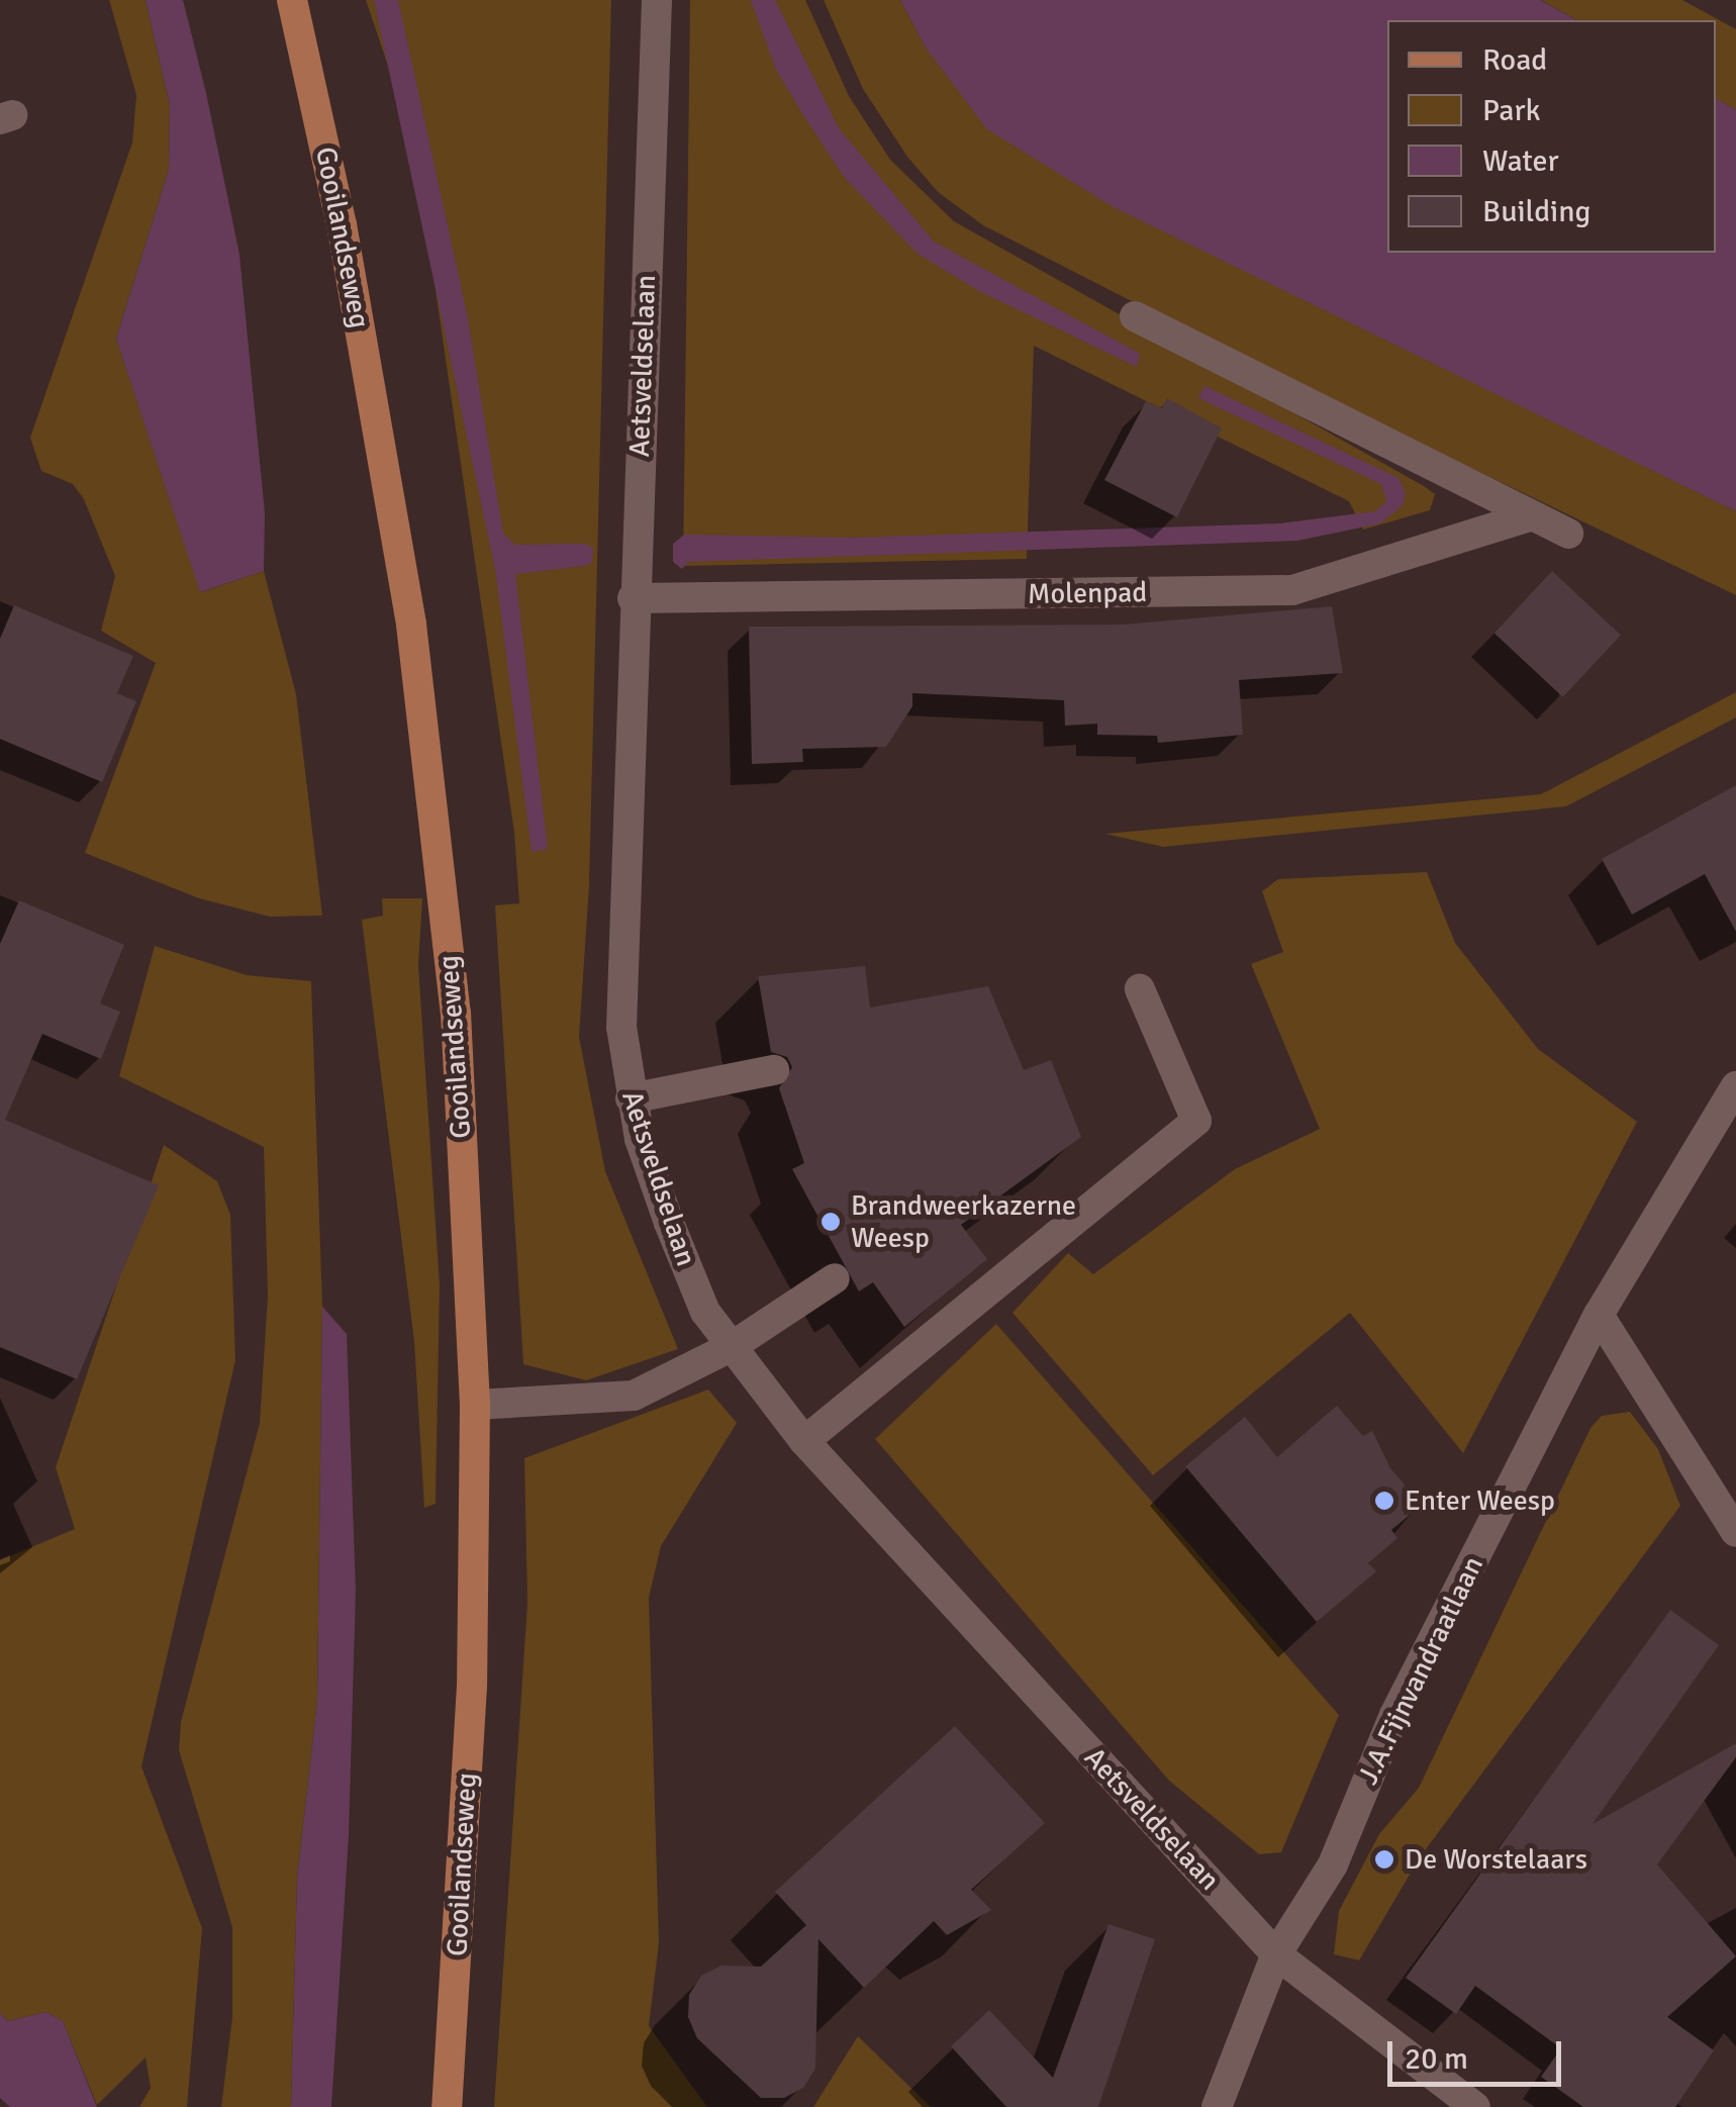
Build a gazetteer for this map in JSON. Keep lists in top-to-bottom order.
{
  "streets": {
    "main road": ["Gooilandseweg"],
    "street": ["Aetsveldselaan", "Molenpad", "J.A.Fijnvandraatlaan"]
  },
  "crossings": [
    ["Aetsveldselaan", "Molenpad"],
    ["Aetsveldselaan", "J.A.Fijnvandraatlaan"]
  ],
  "places": ["Brandweerkazerne Weesp", "Enter Weesp", "De Worstelaars"],
  "legend": [
    "Road",
    "Park",
    "Water",
    "Building"
  ],
  "scale_bar": "20 m"
}
